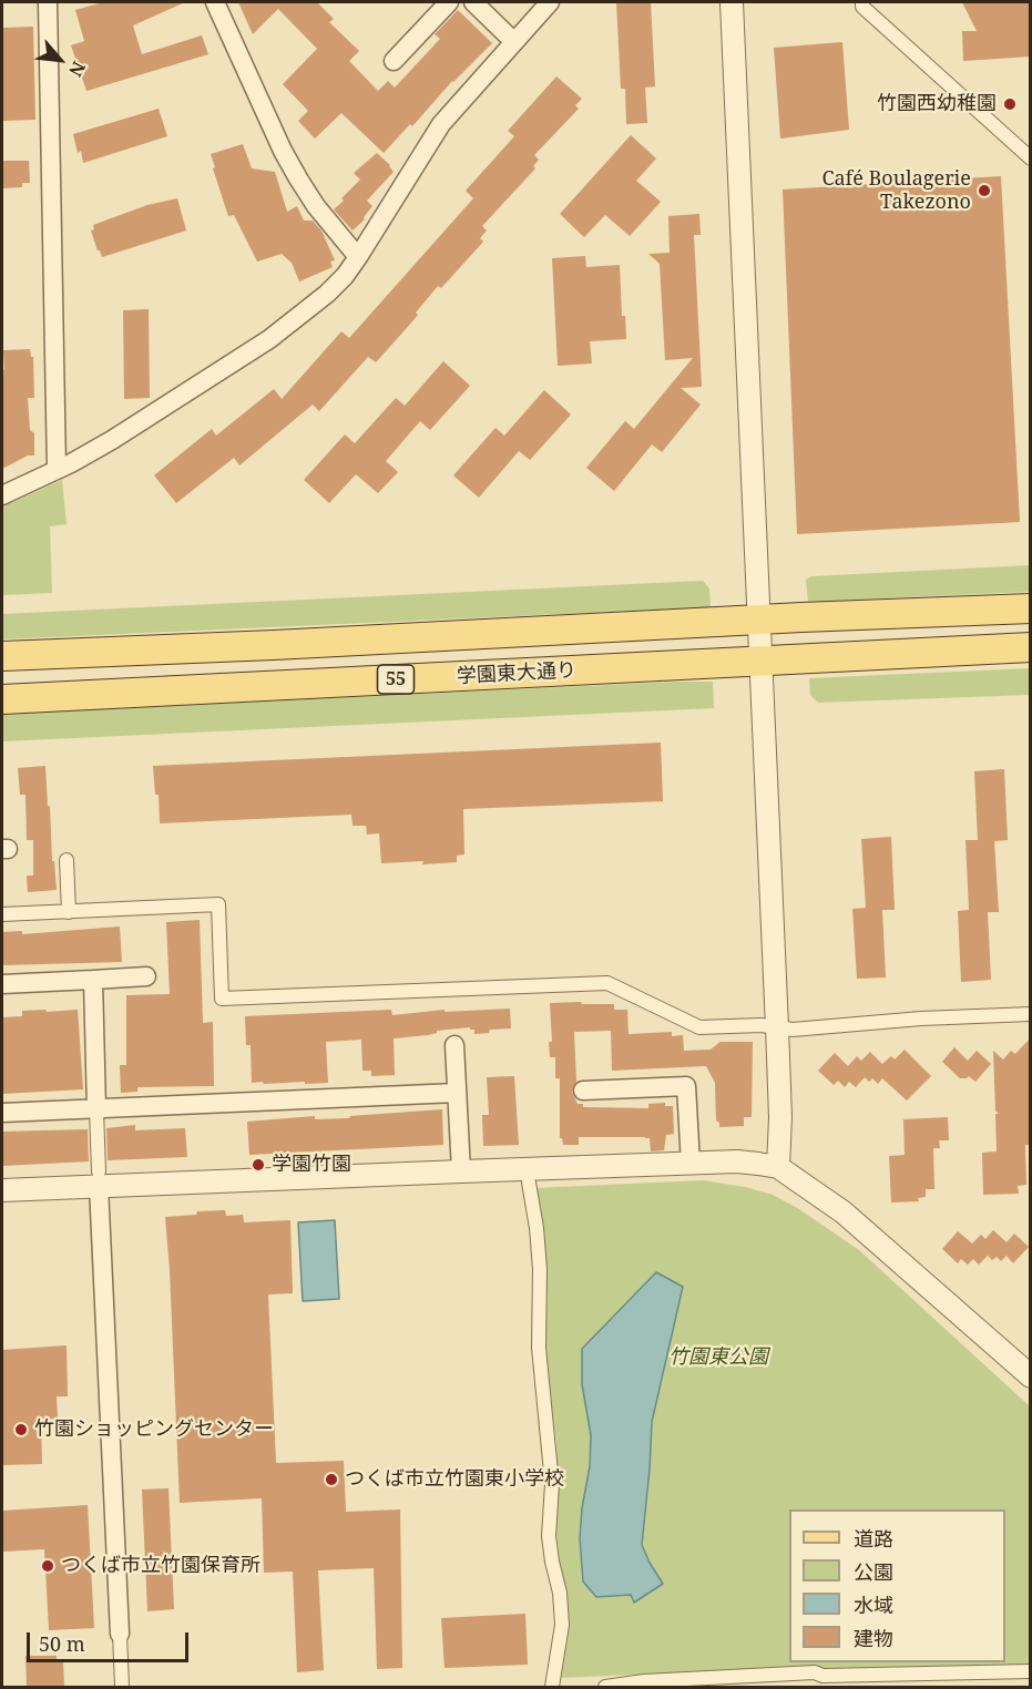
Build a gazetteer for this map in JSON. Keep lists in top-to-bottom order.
{
  "streets": {
    "main road": ["学園東大通り", "55"]
  },
  "parks": ["竹園東公園"],
  "places": [
    "竹園西幼稚園",
    "Café Boulagerie Takezono",
    "学園竹園",
    "竹園ショッピングセンター",
    "つくば市立竹園東小学校",
    "つくば市立竹園保育所"
  ],
  "legend": [
    "道路",
    "公園",
    "水域",
    "建物"
  ],
  "scale_bar": "50 m",
  "north": "bottom right"
}
